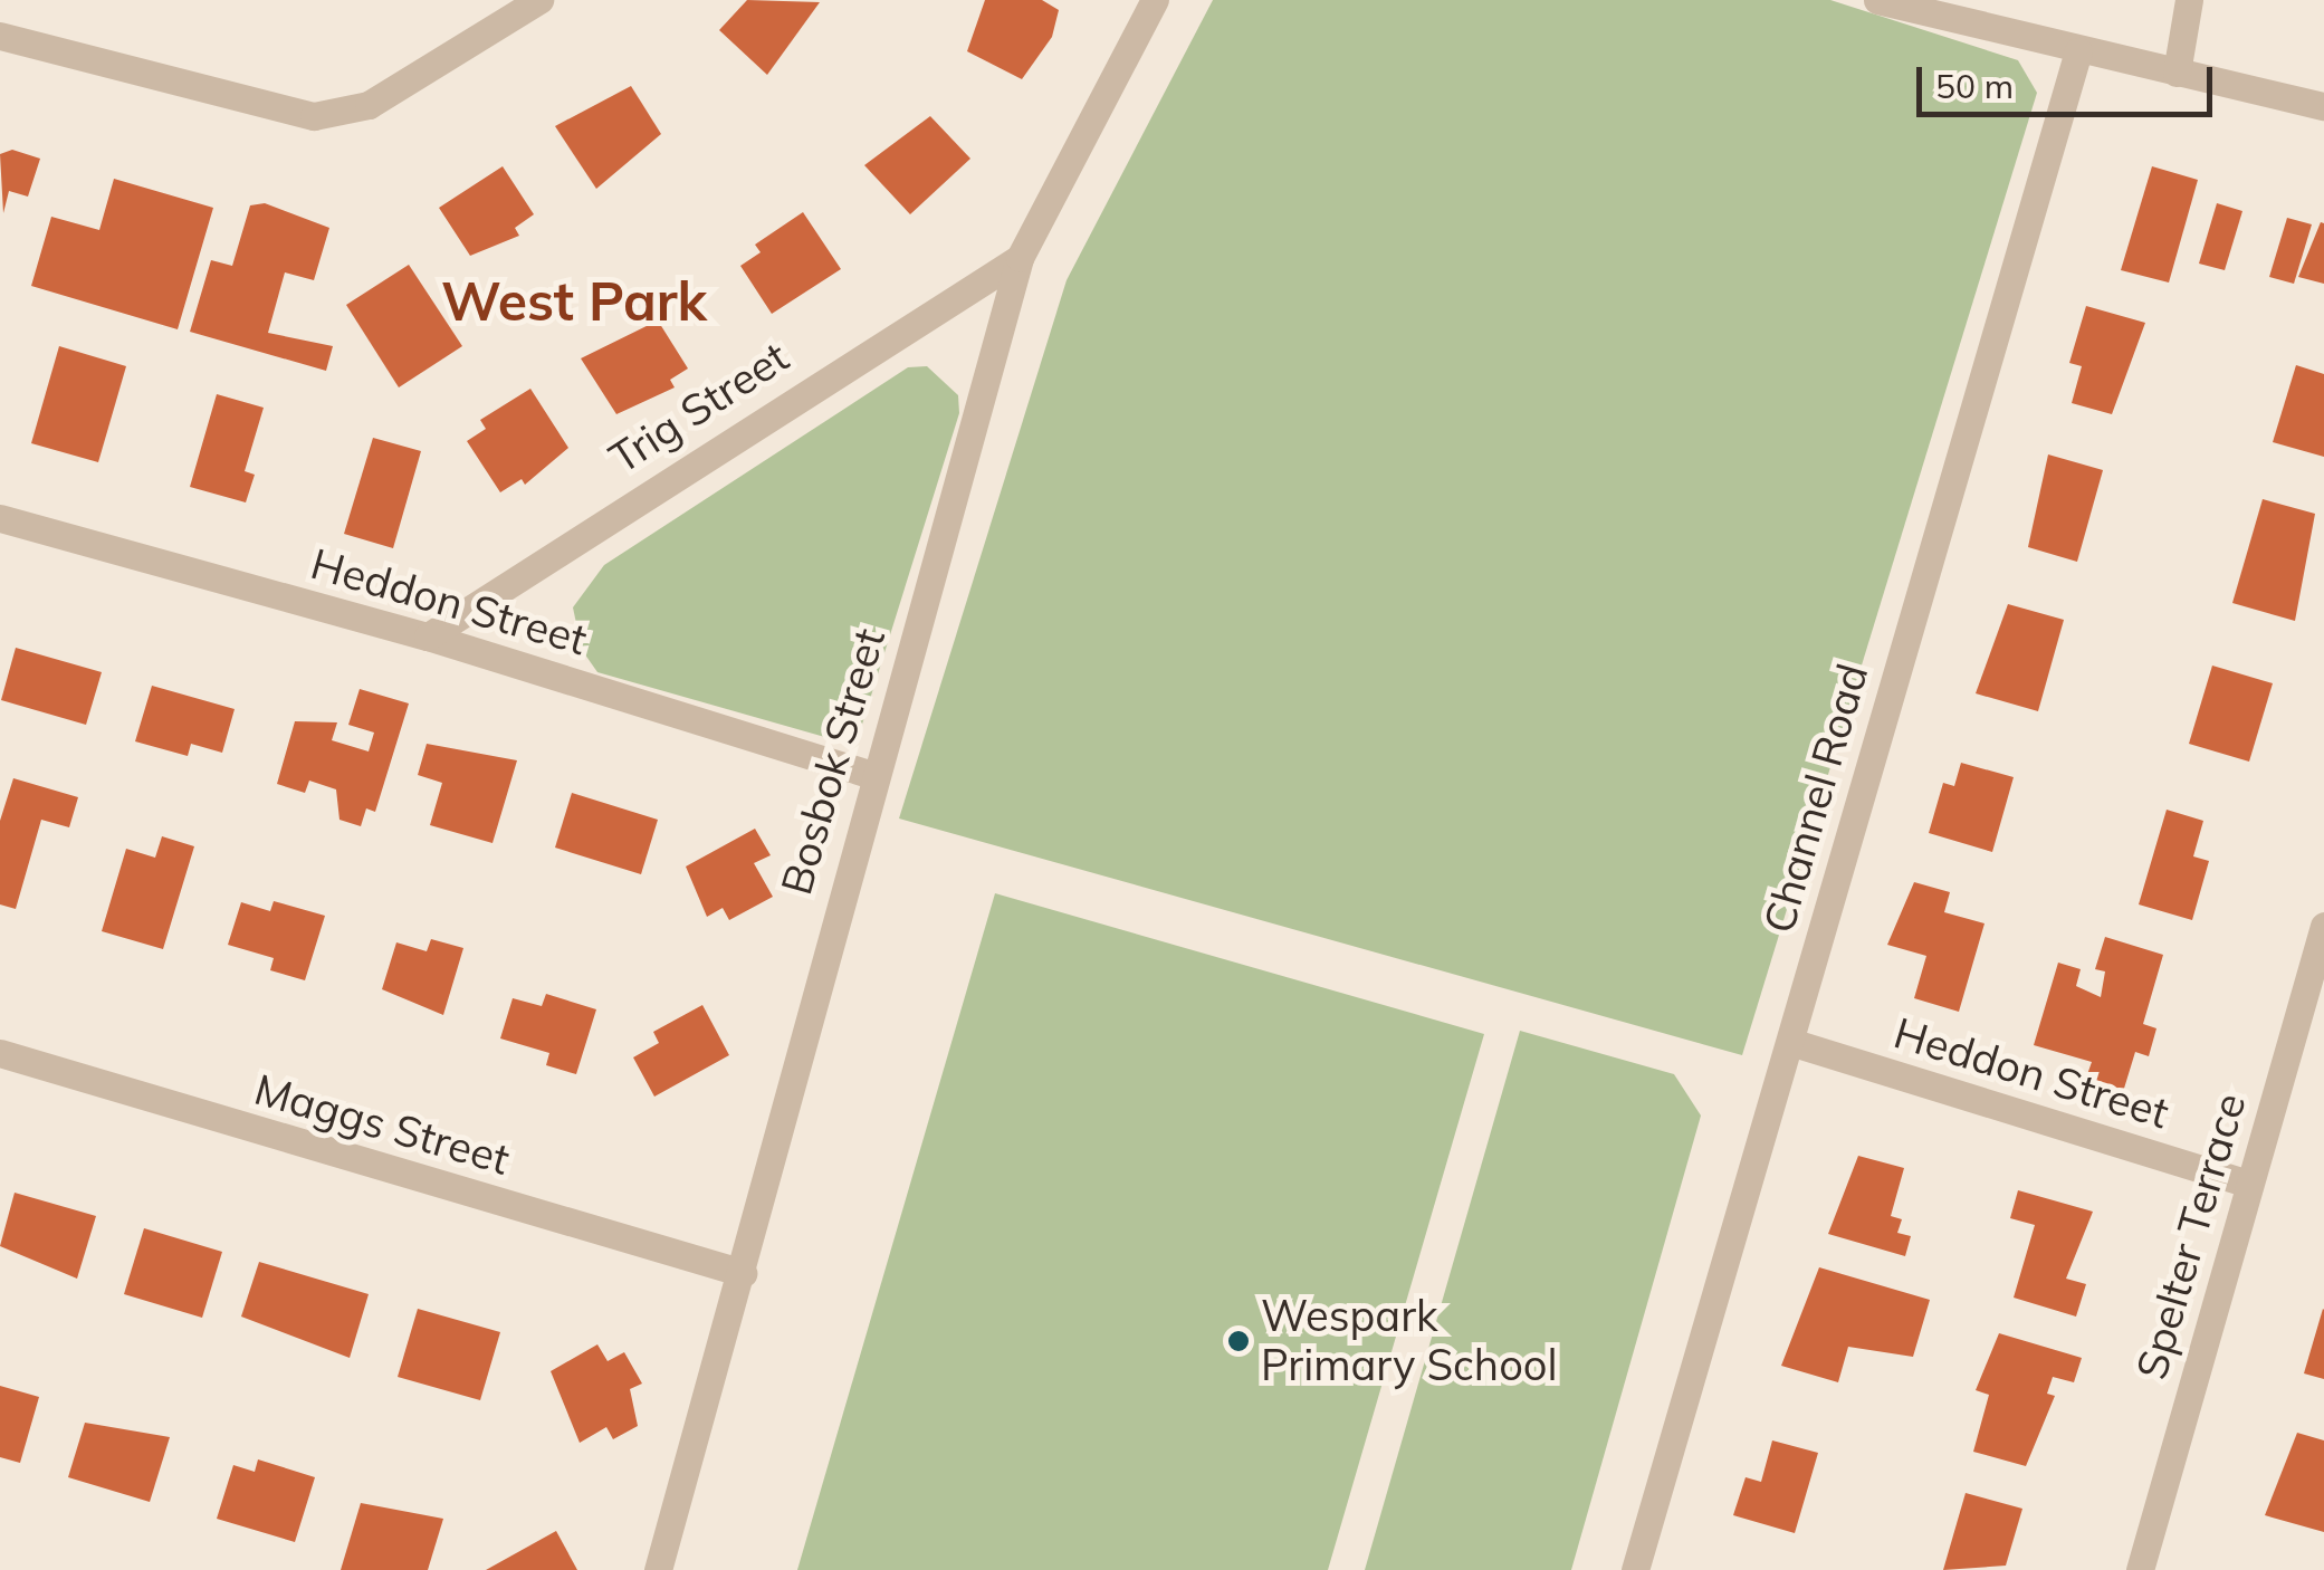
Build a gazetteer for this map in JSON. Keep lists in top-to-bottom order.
{
  "streets": {
    "street": [
      "Trig Street",
      "Heddon Street",
      "Bosbok Street",
      "Channel Road",
      "Maggs Street",
      "Spelter Terrace"
    ]
  },
  "crossings": [
    ["Trig Street", "Heddon Street"],
    ["Trig Street", "Bosbok Street"],
    ["Heddon Street", "Bosbok Street"],
    ["Heddon Street", "Channel Road"],
    ["Heddon Street", "Spelter Terrace"],
    ["Bosbok Street", "Maggs Street"]
  ],
  "districts": ["West Park"],
  "places": ["Wespark Primary School"],
  "scale_bar": "50 m"
}
